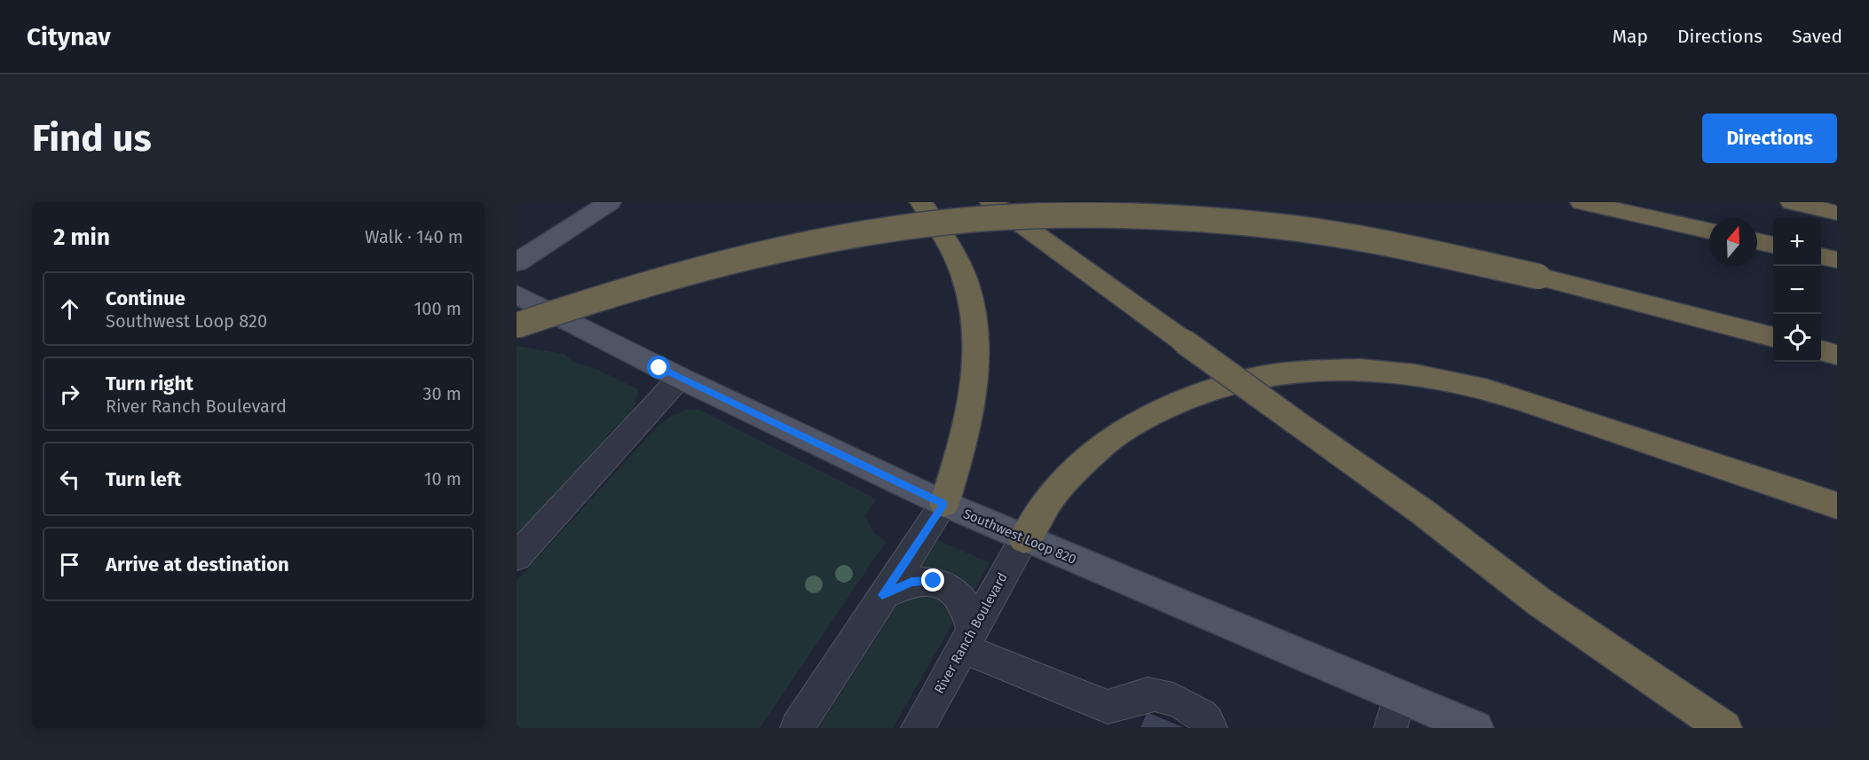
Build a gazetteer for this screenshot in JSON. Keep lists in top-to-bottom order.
{
  "streets": {
    "main road": ["Southwest Loop 820"],
    "street": ["River Ranch Boulevard"]
  },
  "crossings": [
    ["Southwest Loop 820", "River Ranch Boulevard"]
  ],
  "north": "top",
  "page": {
    "header": "Citynav",
    "nav": ["Map", "Directions", "Saved"],
    "buttons": "Directions",
    "title": "Find us",
    "heading": ["2 min", "Walk · 140 m"],
    "map_buttons": ["+", "−"],
    "list": [
      ["Continue", "Southwest Loop 820", "100 m"],
      ["Turn right", "River Ranch Boulevard", "30 m"],
      ["Turn left", "10 m"],
      "Arrive at destination"
    ]
  }
}
